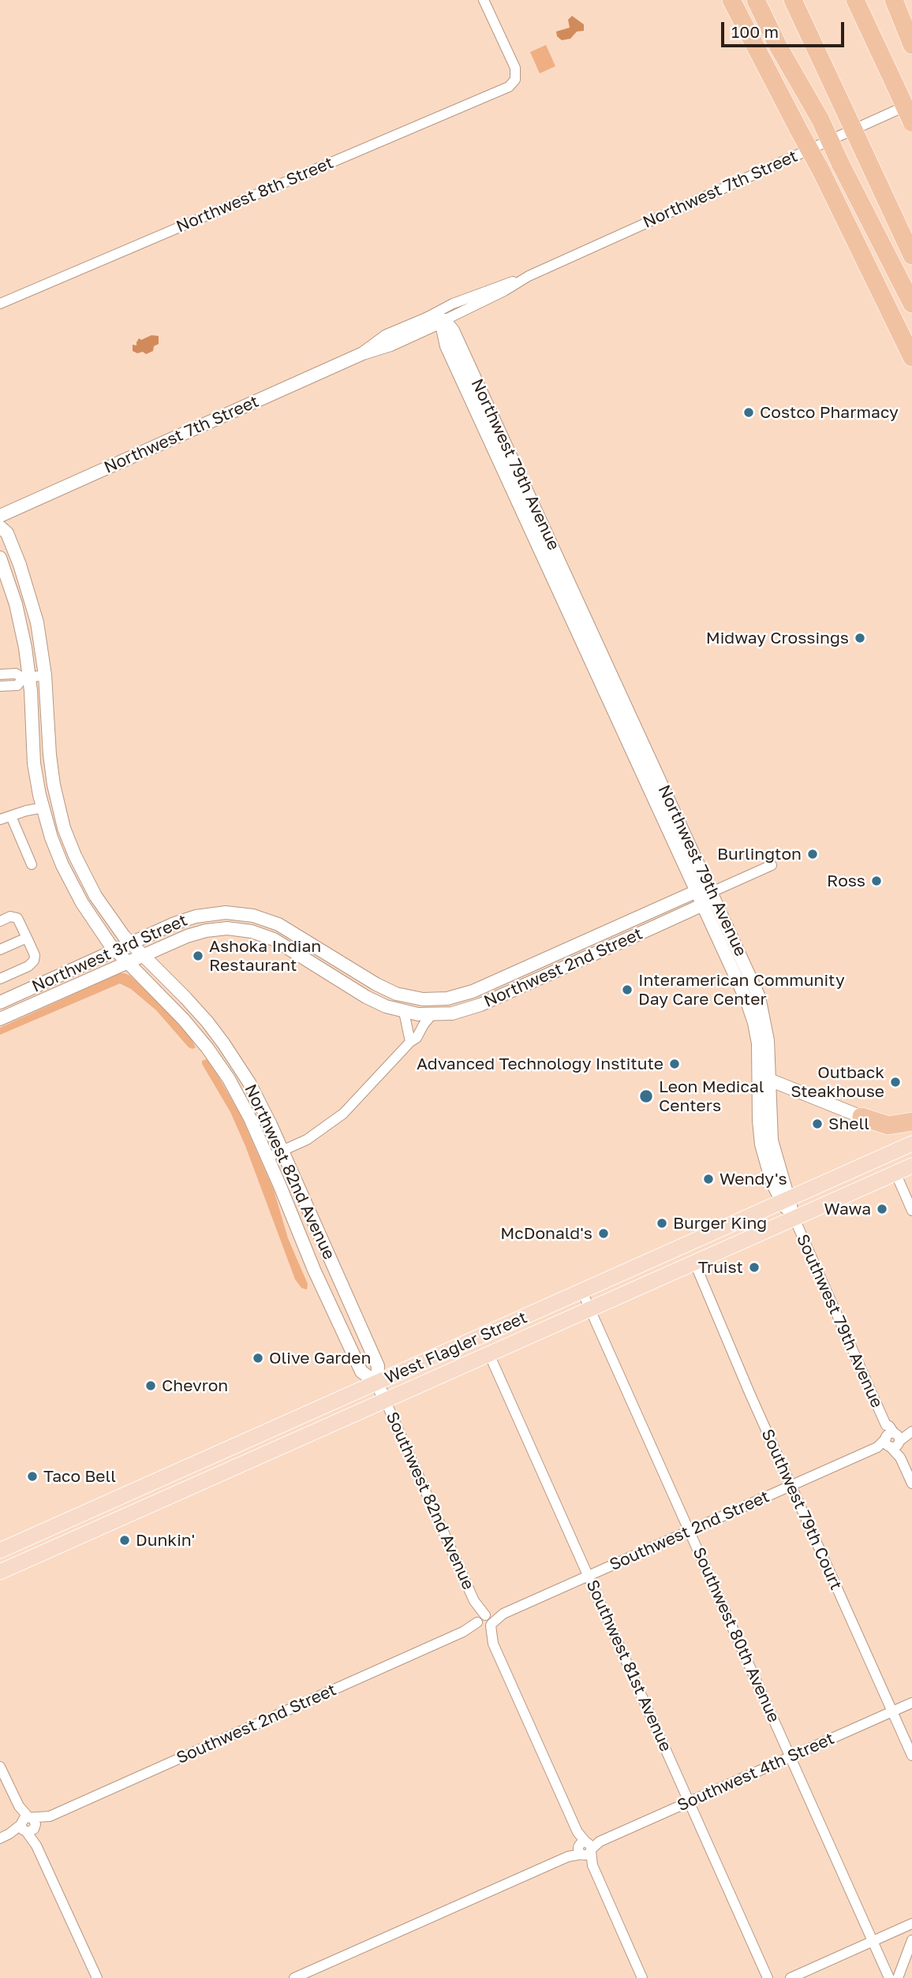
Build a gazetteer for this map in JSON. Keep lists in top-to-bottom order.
{
  "streets": {
    "main road": ["West Flagler Street"],
    "street": [
      "Northwest 7th Street",
      "Northwest 8th Street",
      "Northwest 79th Avenue",
      "Northwest 3rd Street",
      "Northwest 2nd Street",
      "Northwest 82nd Avenue",
      "Southwest 79th Avenue",
      "Southwest 82nd Avenue",
      "Southwest 79th Court",
      "Southwest 2nd Street",
      "Southwest 80th Avenue",
      "Southwest 81st Avenue",
      "Southwest 4th Street"
    ]
  },
  "crossings": [
    ["Northwest 7th Street", "Northwest 79th Avenue"],
    ["Northwest 79th Avenue", "Northwest 2nd Street"],
    ["Northwest 79th Avenue", "Southwest 79th Avenue"],
    ["Northwest 79th Avenue", "West Flagler Street"],
    ["Northwest 3rd Street", "Northwest 2nd Street"],
    ["Northwest 3rd Street", "Northwest 82nd Avenue"],
    ["Northwest 82nd Avenue", "West Flagler Street"],
    ["Northwest 82nd Avenue", "Southwest 82nd Avenue"],
    ["Southwest 79th Avenue", "West Flagler Street"],
    ["Southwest 79th Avenue", "Southwest 2nd Street"],
    ["West Flagler Street", "Southwest 82nd Avenue"],
    ["West Flagler Street", "Southwest 79th Court"],
    ["West Flagler Street", "Southwest 80th Avenue"],
    ["West Flagler Street", "Southwest 81st Avenue"],
    ["Southwest 82nd Avenue", "Southwest 2nd Street"],
    ["Southwest 82nd Avenue", "Southwest 4th Street"],
    ["Southwest 79th Court", "Southwest 2nd Street"],
    ["Southwest 79th Court", "Southwest 4th Street"],
    ["Southwest 2nd Street", "Southwest 80th Avenue"],
    ["Southwest 2nd Street", "Southwest 81st Avenue"],
    ["Southwest 80th Avenue", "Southwest 4th Street"],
    ["Southwest 81st Avenue", "Southwest 4th Street"]
  ],
  "places": [
    "Costco Pharmacy",
    "Midway Crossings",
    "Burlington",
    "Ross",
    "Ashoka Indian Restaurant",
    "Interamerican Community Day Care Center",
    "Advanced Technology Institute",
    "Outback Steakhouse",
    "Leon Medical Centers",
    "Shell",
    "Wendy's",
    "Wawa",
    "Burger King",
    "McDonald's",
    "Truist",
    "Olive Garden",
    "Chevron",
    "Taco Bell",
    "Dunkin'"
  ],
  "scale_bar": "100 m"
}
